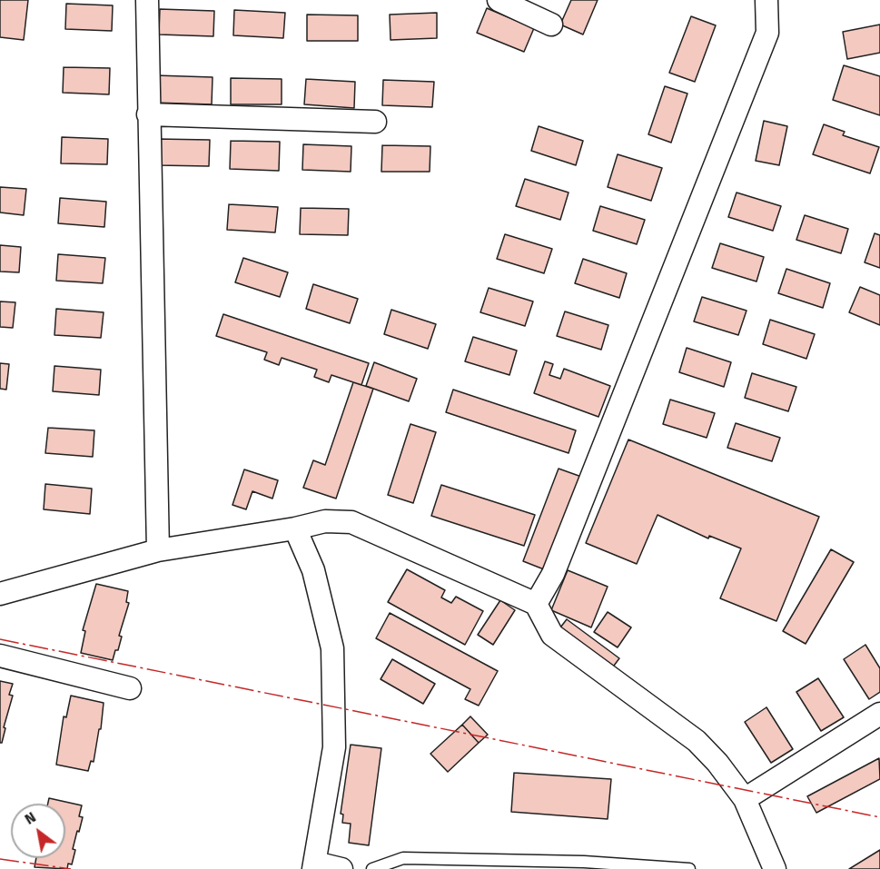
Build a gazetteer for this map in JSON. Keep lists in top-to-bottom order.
{
  "north": "top left"
}
